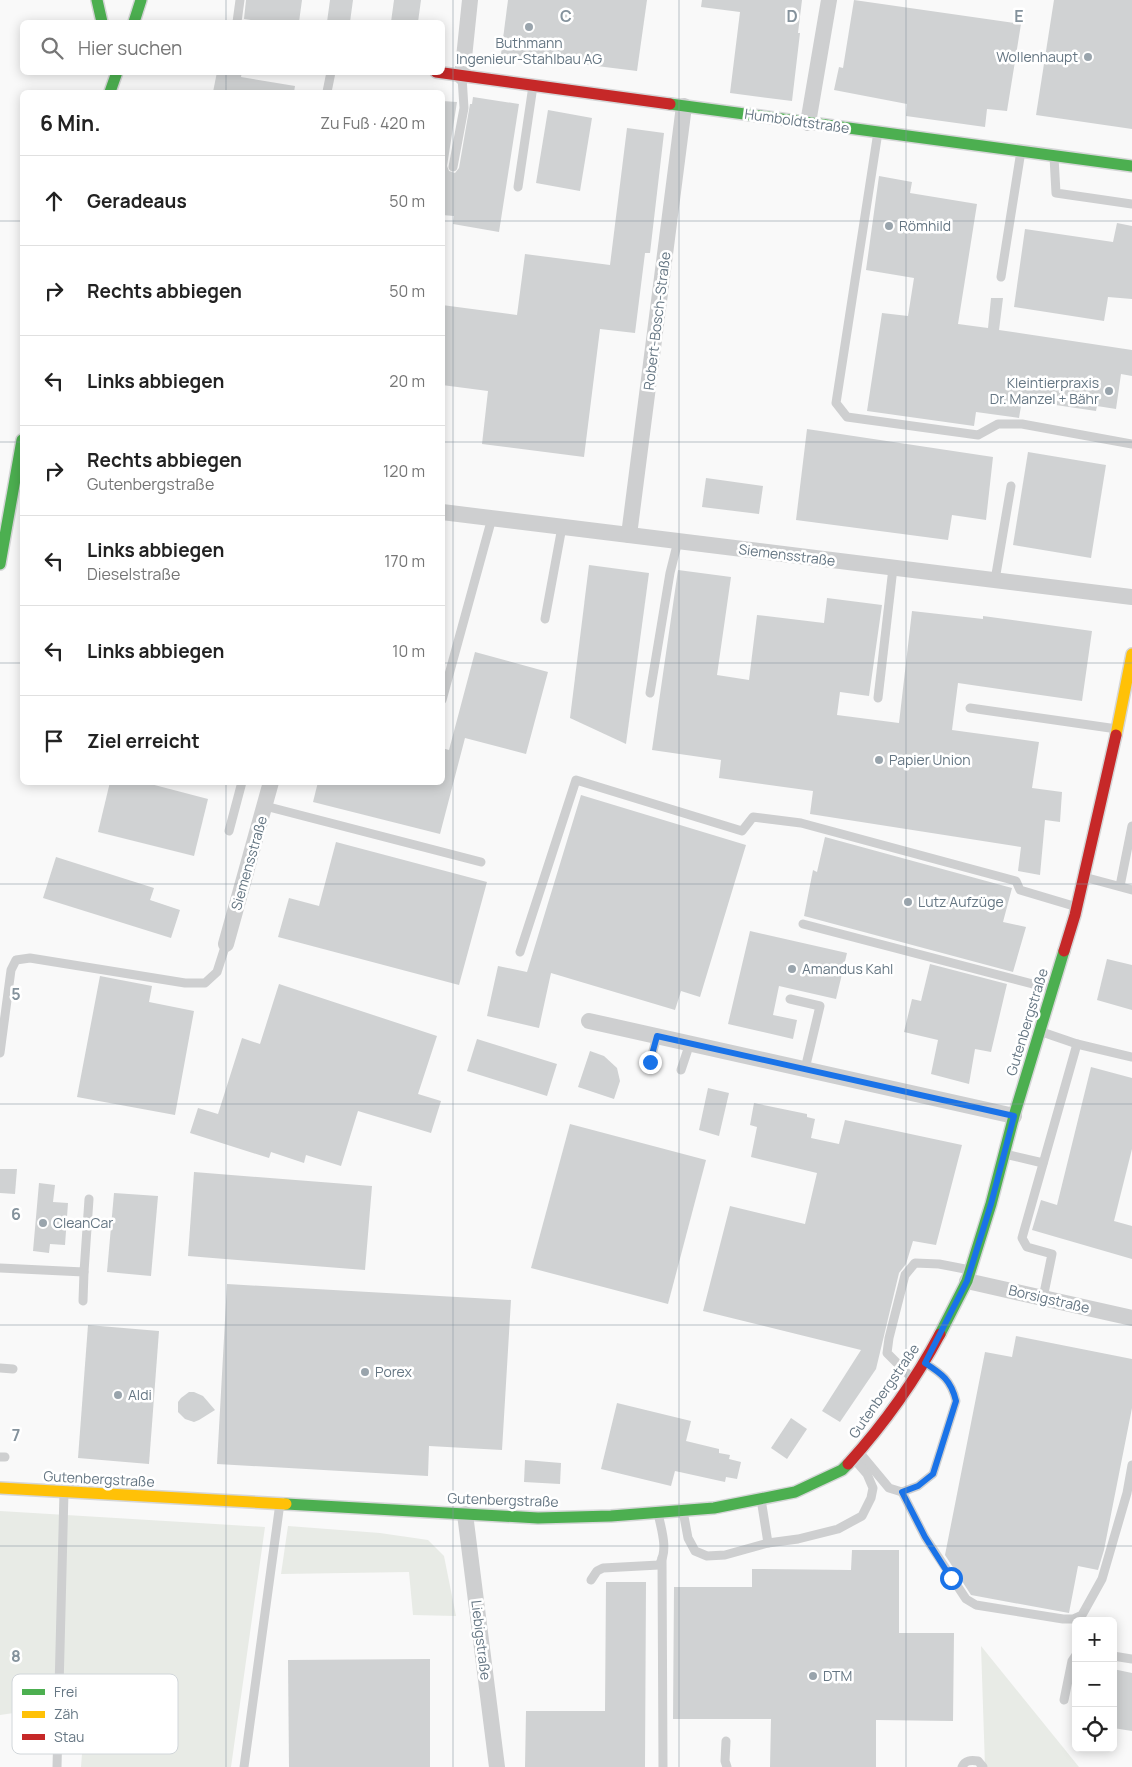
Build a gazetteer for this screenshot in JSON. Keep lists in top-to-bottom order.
{
  "streets": {
    "street": [
      "Humboldtstraße",
      "Robert-Bosch-Straße",
      "Siemensstraße",
      "Gutenbergstraße",
      "Borsigstraße",
      "Liebigstraße"
    ]
  },
  "crossings": [
    ["Humboldtstraße", "Robert-Bosch-Straße"],
    ["Robert-Bosch-Straße", "Siemensstraße"],
    ["Gutenbergstraße", "Borsigstraße"],
    ["Gutenbergstraße", "Liebigstraße"]
  ],
  "places": [
    "Buthmann Ingenieur-Stahlbau AG",
    "Wollenhaupt",
    "Römhild",
    "Kleintierpraxis Dr. Manzel + Bähr",
    "Papier Union",
    "Lutz Aufzüge",
    "Amandus Kahl",
    "CleanCar",
    "Porex",
    "Aldi",
    "DTM"
  ],
  "legend": ["Frei", "Zäh", "Stau"],
  "page": {
    "search": "Hier suchen",
    "heading": ["6 Min.", "Zu Fuß · 420 m"],
    "list": [
      ["Geradeaus", "50 m"],
      ["Rechts abbiegen", "50 m"],
      ["Links abbiegen", "20 m"],
      ["Rechts abbiegen", "Gutenbergstraße", "120 m"],
      ["Links abbiegen", "Dieselstraße", "170 m"],
      ["Links abbiegen", "10 m"],
      "Ziel erreicht"
    ],
    "map_buttons": ["+", "−"]
  },
  "grid": {
    "columns": ["C", "D", "E"],
    "rows": [
      "5",
      "6",
      "7",
      "8"
    ]
  }
}
